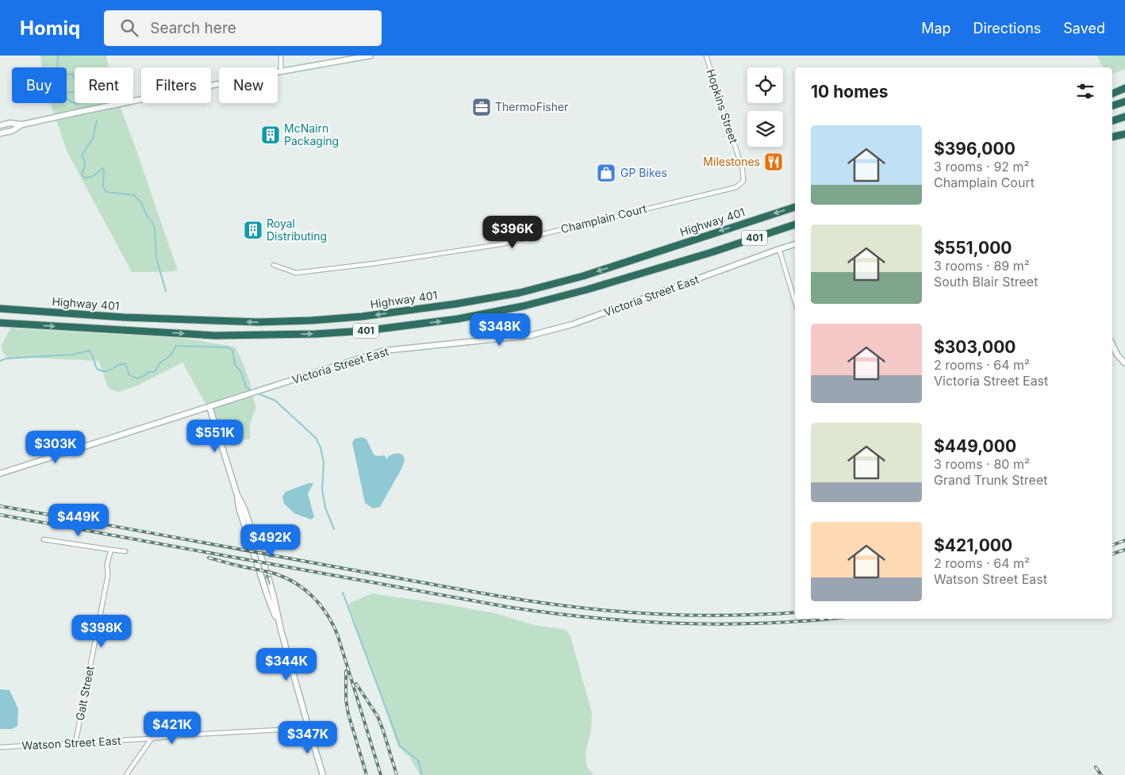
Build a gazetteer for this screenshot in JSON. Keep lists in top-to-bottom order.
{
  "streets": {
    "highway": ["Highway 401", "401"],
    "main road": ["Victoria Street East"],
    "street": [
      "Hopkins Street",
      "Champlain Court",
      "Galt Street",
      "Watson Street East"
    ]
  },
  "crossings": [
    ["Hopkins Street", "Champlain Court"],
    ["Galt Street", "Watson Street East"]
  ],
  "places": {
    "office": ["ThermoFisher"],
    "building": ["McNairn Packaging", "Royal Distributing"],
    "restaurant": ["Milestones"],
    "shop": ["GP Bikes"]
  },
  "page": {
    "header": "Homiq",
    "search": "Search here",
    "nav": ["Map", "Directions", "Saved"],
    "chip": [
      "Buy",
      "Rent",
      "Filters",
      "New"
    ],
    "heading": "10 homes",
    "list": [
      {
        "name": "$396,000",
        "note": "3 rooms · 92 m² · Champlain Court"
      },
      {
        "name": "$551,000",
        "note": "3 rooms · 89 m² · South Blair Street"
      },
      {
        "name": "$303,000",
        "note": "2 rooms · 64 m² · Victoria Street East"
      },
      {
        "name": "$449,000",
        "note": "3 rooms · 80 m² · Grand Trunk Street"
      },
      {
        "name": "$421,000",
        "note": "2 rooms · 64 m² · Watson Street East"
      }
    ],
    "price": [
      "$396K",
      "$348K",
      "$551K",
      "$303K",
      "$449K",
      "$492K",
      "$398K",
      "$344K",
      "$421K",
      "$347K"
    ]
  }
}
